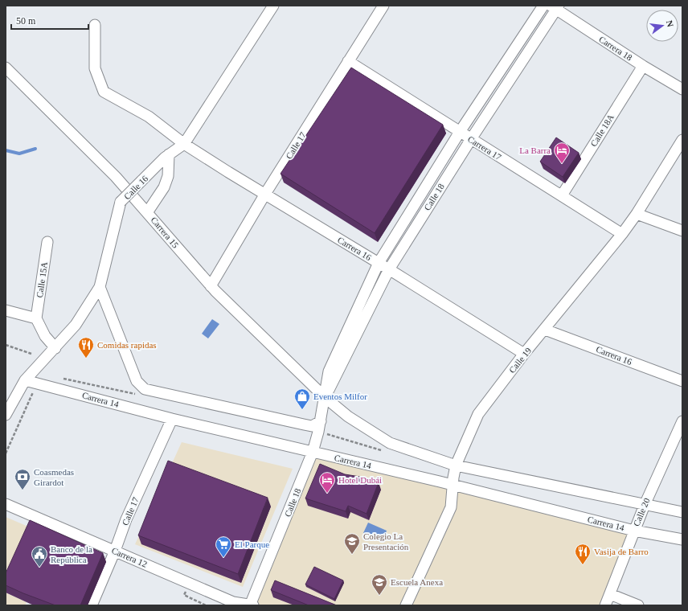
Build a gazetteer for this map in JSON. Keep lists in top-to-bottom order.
{
  "streets": {
    "street": [
      "Carrera 18",
      "Calle 18A",
      "Calle 17",
      "Carrera 17",
      "Calle 16",
      "Calle 18",
      "Carrera 15",
      "Carrera 16",
      "Calle 15A",
      "Calle 19",
      "Carrera 14",
      "Calle 20",
      "Carrera 12"
    ]
  },
  "crossings": [
    ["Carrera 18", "Calle 18A"],
    ["Carrera 18", "Calle 18"],
    ["Calle 18A", "Carrera 17"],
    ["Calle 17", "Carrera 17"],
    ["Calle 17", "Carrera 15"],
    ["Calle 17", "Carrera 16"],
    ["Calle 17", "Carrera 14"],
    ["Calle 17", "Carrera 12"],
    ["Carrera 17", "Calle 18"],
    ["Carrera 17", "Calle 19"],
    ["Calle 16", "Carrera 16"],
    ["Calle 16", "Carrera 14"],
    ["Calle 18", "Carrera 15"],
    ["Calle 18", "Carrera 16"],
    ["Calle 18", "Carrera 14"],
    ["Calle 18", "Carrera 12"],
    ["Carrera 16", "Calle 19"],
    ["Calle 19", "Carrera 14"],
    ["Carrera 14", "Calle 20"]
  ],
  "places": {
    "hotel": ["La Barra", "Hotel Dubái"],
    "restaurant": ["Comidas rapidas", "Vasija de Barro"],
    "shop": ["Eventos Milfor"],
    "bank": ["Coasmedas Girardot"],
    "school or university": ["Colegio La Presentación", "Escuela Anexa"],
    "supermarket": ["El Parque"],
    "public building": ["Banco de la República"]
  },
  "scale_bar": "50 m",
  "north": "right"
}
